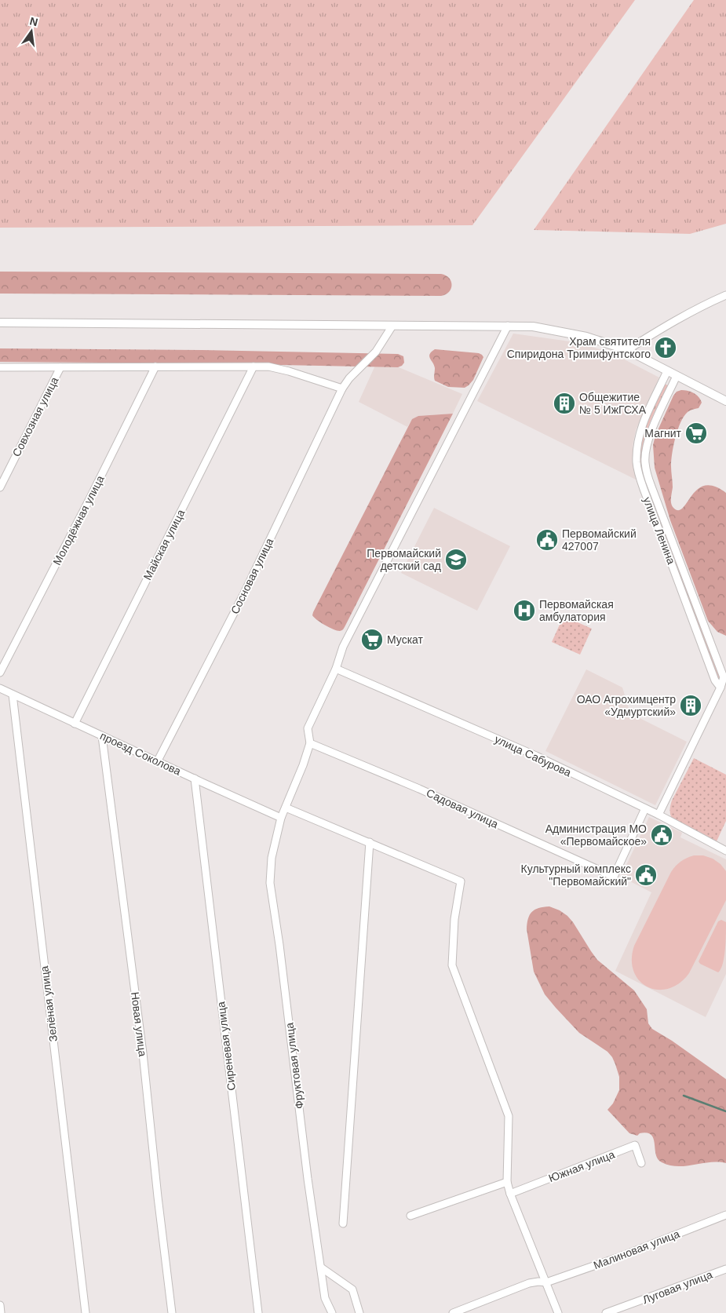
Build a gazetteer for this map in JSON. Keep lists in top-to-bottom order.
{
  "streets": {
    "street": [
      "Совхозная улица",
      "Молодёжная улица",
      "улица Ленина",
      "Майская улица",
      "Сосновая улица",
      "проезд Соколова",
      "улица Сабурова",
      "Садовая улица",
      "Зелёная улица",
      "Новая улица",
      "Сиреневая улица",
      "Фруктовая улица",
      "Южная улица",
      "Малиновая улица",
      "Луговая улица"
    ]
  },
  "crossings": [
    ["улица Ленина", "улица Сабурова"],
    ["Майская улица", "проезд Соколова"],
    ["Сосновая улица", "проезд Соколова"],
    ["проезд Соколова", "Зелёная улица"],
    ["проезд Соколова", "Новая улица"],
    ["проезд Соколова", "Сиреневая улица"],
    ["проезд Соколова", "Фруктовая улица"],
    ["улица Сабурова", "Садовая улица"],
    ["улица Сабурова", "Фруктовая улица"],
    ["Садовая улица", "Фруктовая улица"]
  ],
  "places": {
    "church": ["Храм святителя Спиридона Тримифунтского"],
    "building": ["Общежитие № 5 ИжГСХА", "ОАО Агрохимцентр «Удмуртский»"],
    "supermarket": ["Магнит", "Мускат"],
    "public building": ["Первомайский 427007", "Администрация МО «Первомайское»", "Культурный комплекс \"Первомайский\""],
    "school or university": ["Первомайский детский сад"],
    "hospital": ["Первомайская амбулатория"]
  },
  "north": "top"
}
